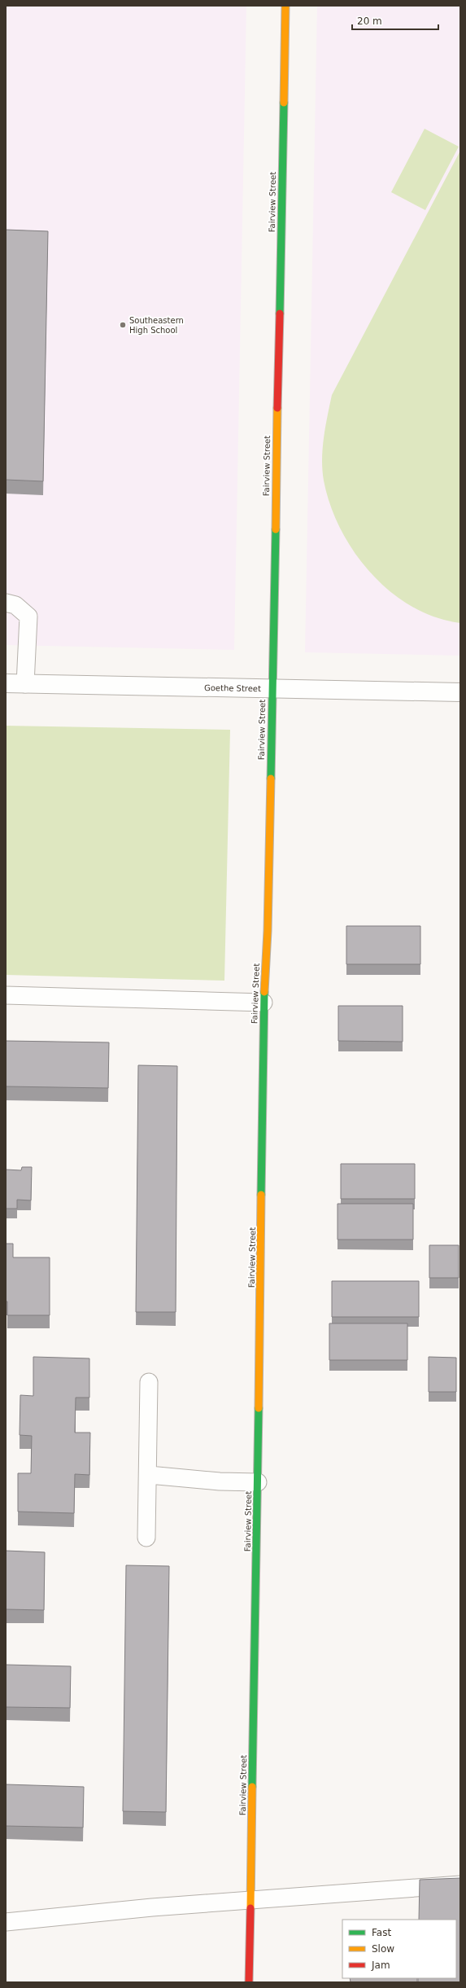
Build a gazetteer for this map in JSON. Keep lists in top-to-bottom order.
{
  "streets": {
    "street": ["Fairview Street", "Goethe Street"]
  },
  "crossings": [
    ["Fairview Street", "Goethe Street"]
  ],
  "places": ["Southeastern High School"],
  "legend": ["Fast", "Slow", "Jam"],
  "scale_bar": "20 m"
}
